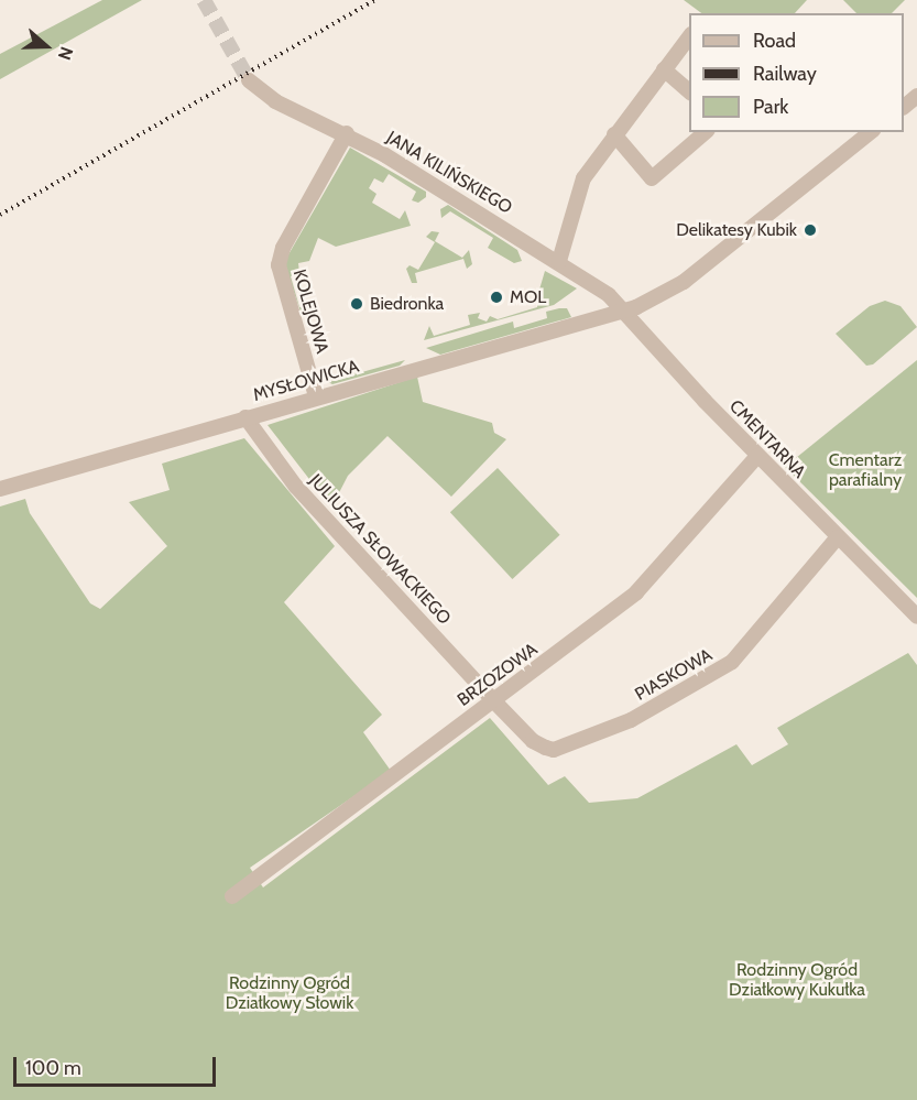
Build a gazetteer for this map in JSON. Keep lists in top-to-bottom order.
{
  "streets": {
    "street": [
      "JANA KILIŃSKIEGO",
      "KOLEJOWA",
      "MYSŁOWICKA",
      "CMENTARNA",
      "JULIUSZA SŁOWACKIEGO",
      "BRZOZOWA",
      "PIASKOWA"
    ]
  },
  "crossings": [
    ["JANA KILIŃSKIEGO", "KOLEJOWA"],
    ["JANA KILIŃSKIEGO", "MYSŁOWICKA"],
    ["JANA KILIŃSKIEGO", "CMENTARNA"],
    ["KOLEJOWA", "MYSŁOWICKA"],
    ["MYSŁOWICKA", "CMENTARNA"],
    ["MYSŁOWICKA", "JULIUSZA SŁOWACKIEGO"],
    ["CMENTARNA", "BRZOZOWA"],
    ["CMENTARNA", "PIASKOWA"],
    ["JULIUSZA SŁOWACKIEGO", "BRZOZOWA"],
    ["JULIUSZA SŁOWACKIEGO", "PIASKOWA"],
    ["BRZOZOWA", "PIASKOWA"]
  ],
  "parks": ["Cmentarz parafialny", "Rodzinny Ogród Działkowy Kukułka", "Rodzinny Ogród Działkowy Słowik"],
  "places": ["Delikatesy Kubik", "MOL", "Biedronka"],
  "legend": ["Road", "Railway", "Park"],
  "scale_bar": "100 m",
  "north": "right"
}
